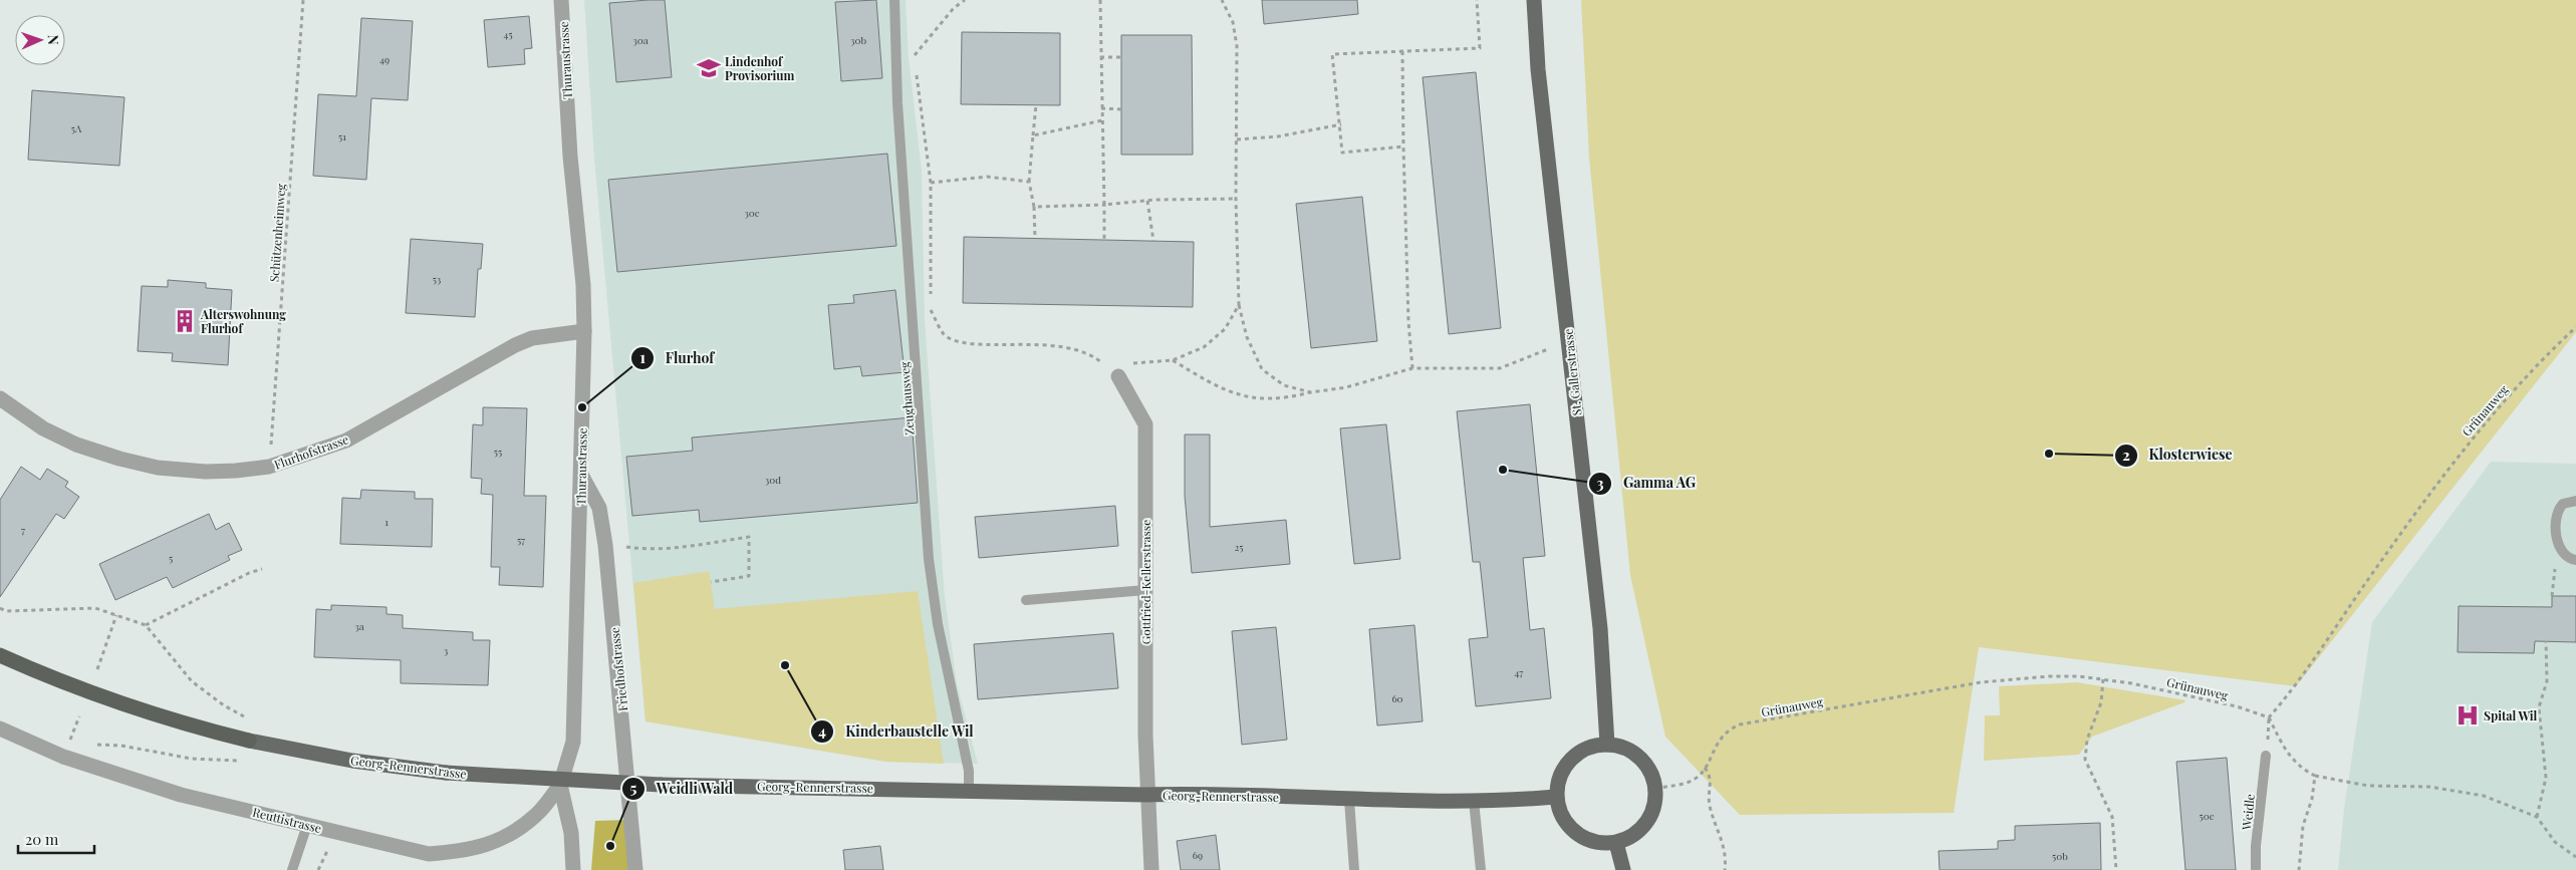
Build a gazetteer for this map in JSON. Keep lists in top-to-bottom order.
{
  "streets": {
    "highway": ["Georg-Rennerstrasse"],
    "main road": ["St. Gallerstrasse"],
    "street": [
      "Thuraustrasse",
      "Flurhofstrasse",
      "Gottfried-Kellerstrasse",
      "Friedhofstrasse",
      "Reuttistrasse"
    ],
    "lane": ["Zeughausweg", "Weidle"],
    "path": ["Schützenheimweg", "Grünauweg"]
  },
  "crossings": [
    ["Thuraustrasse", "Flurhofstrasse"],
    ["Thuraustrasse", "Friedhofstrasse"],
    ["Thuraustrasse", "Reuttistrasse"],
    ["Schützenheimweg", "Flurhofstrasse"],
    ["St. Gallerstrasse", "Grünauweg"],
    ["St. Gallerstrasse", "Georg-Rennerstrasse"],
    ["Zeughausweg", "Georg-Rennerstrasse"],
    ["Grünauweg", "Georg-Rennerstrasse"],
    ["Gottfried-Kellerstrasse", "Georg-Rennerstrasse"]
  ],
  "places": {
    "school or university": ["Lindenhof Provisorium"],
    "building": ["Alterswohnung Flurhof"],
    "other": [
      "Flurhof",
      "Klosterwiese",
      "Gamma AG",
      "Kinderbaustelle Wil",
      "Weidli Wald"
    ],
    "hospital": ["Spital Wil"]
  },
  "house_numbers": [
    "45",
    "30a",
    "30b",
    "49",
    "5A",
    "51",
    "30c",
    "53",
    "55",
    "30d",
    "1",
    "7",
    "57",
    "25",
    "5",
    "3a",
    "3",
    "47",
    "60",
    "50c",
    "69",
    "50b"
  ],
  "scale_bar": "20 m",
  "north": "right"
}
